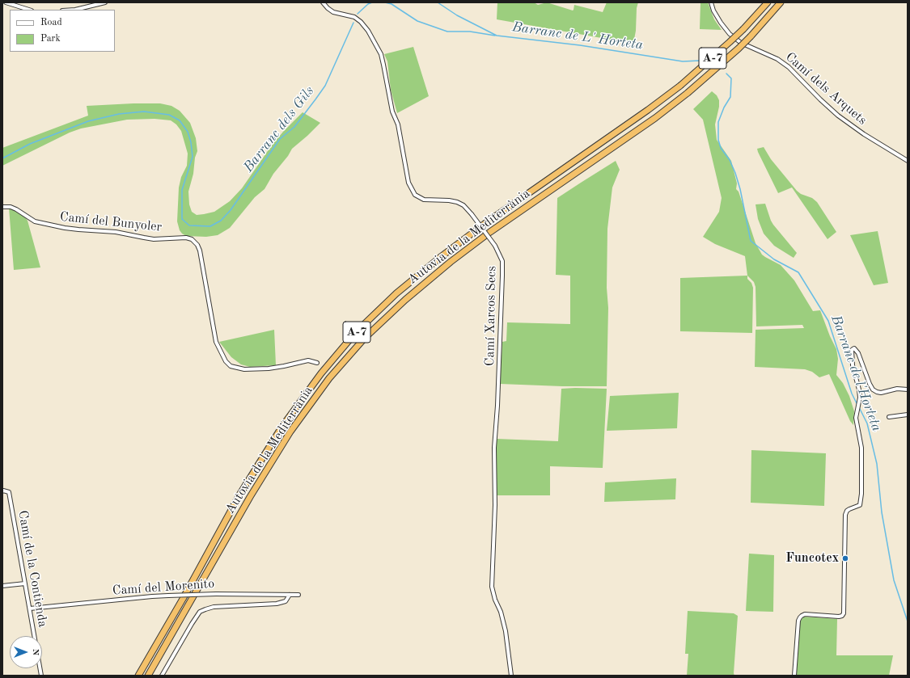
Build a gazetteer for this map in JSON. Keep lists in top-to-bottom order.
{
  "streets": {
    "highway": ["A-7", "Autovia de la Mediterrània"],
    "street": [
      "Camí dels Arquets",
      "Camí del Bunyoler",
      "Camí Xarcos Secs",
      "Camí de la Contienda",
      "Camí del Morenito"
    ]
  },
  "crossings": [
    ["Camí de la Contienda", "Camí del Morenito"]
  ],
  "water": ["Barranc de L' Horteta", "Barranc dels Gils", "Barranc de l'Horteta"],
  "places": ["Funcotex"],
  "legend": ["Road", "Park"],
  "north": "right"
}
